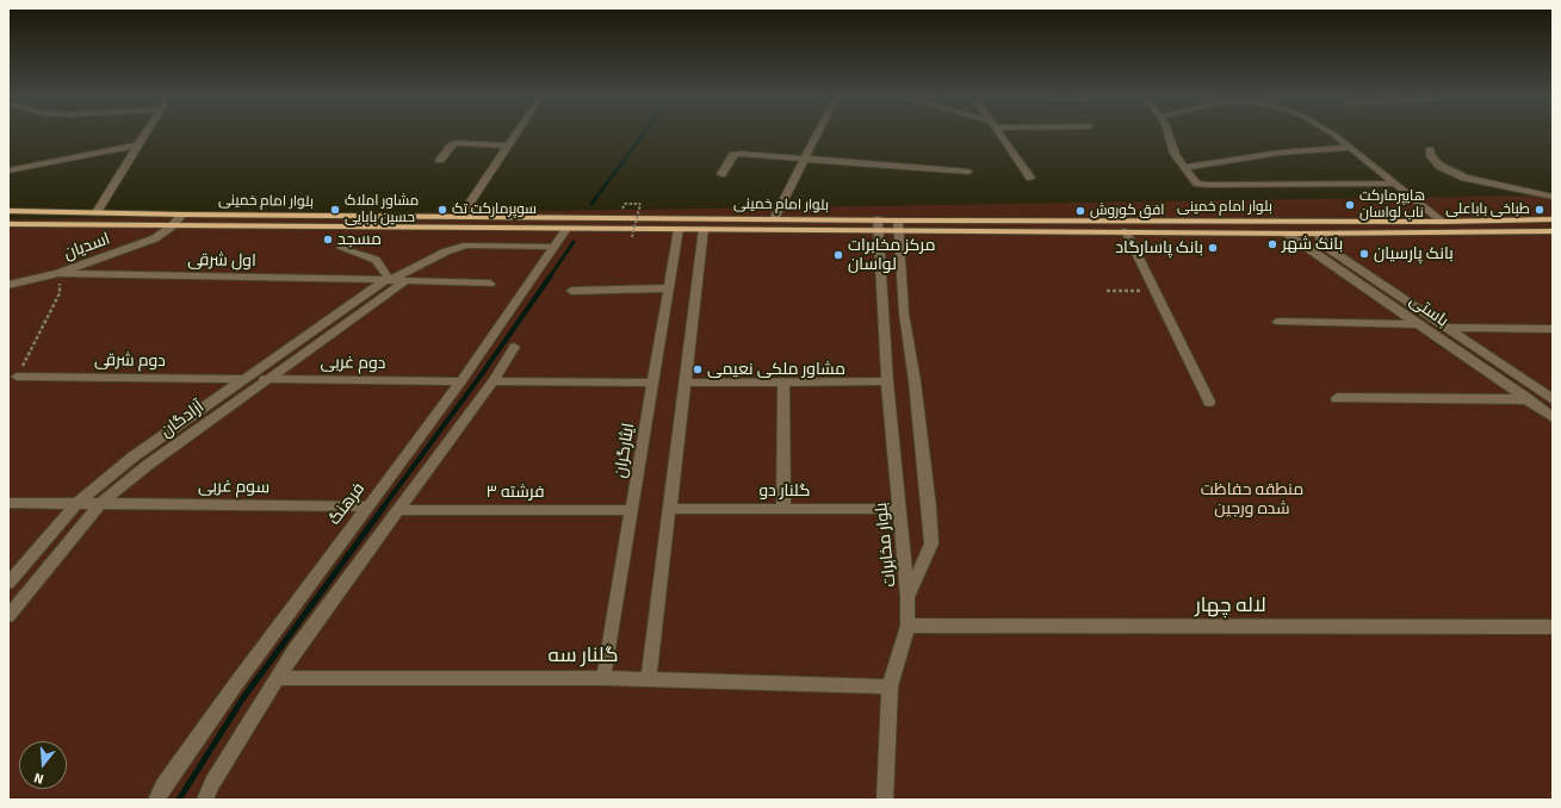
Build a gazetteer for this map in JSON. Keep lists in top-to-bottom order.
{
  "streets": {
    "main road": ["بلوار امام خمینی"],
    "street": [
      "اسدیان",
      "اول شرقی",
      "باستی",
      "دوم شرقی",
      "دوم غربی",
      "آزادگان",
      "ایثارگران",
      "سوم غربی",
      "گلنار دو",
      "فرشته ۳",
      "فرهنگ",
      "بلوار مخابرات",
      "لاله چهار",
      "گلنار سه"
    ]
  },
  "crossings": [
    ["بلوار امام خمینی", "اسدیان"],
    ["بلوار امام خمینی", "باستی"],
    ["بلوار امام خمینی", "ایثارگران"],
    ["بلوار امام خمینی", "فرهنگ"],
    ["بلوار امام خمینی", "بلوار مخابرات"],
    ["اسدیان", "اول شرقی"],
    ["اول شرقی", "آزادگان"],
    ["دوم شرقی", "دوم غربی"],
    ["دوم شرقی", "آزادگان"],
    ["دوم غربی", "آزادگان"],
    ["دوم غربی", "فرهنگ"],
    ["آزادگان", "سوم غربی"],
    ["آزادگان", "فرهنگ"],
    ["ایثارگران", "فرشته ۳"],
    ["ایثارگران", "گلنار سه"],
    ["سوم غربی", "فرهنگ"],
    ["گلنار دو", "بلوار مخابرات"]
  ],
  "parks": ["منطقه حفاظت شده ورجین"],
  "places": [
    "هایپرمارکت ناب لواسان",
    "مشاور املاک حسین بابایی",
    "سوپرمارکت تک",
    "طباخی باباعلی",
    "افق کوروش",
    "مسجد",
    "بانک شهر",
    "بانک پاسارگاد",
    "بانک پارسیان",
    "مرکز مخابرات لواسان",
    "مشاور ملکی نعیمی"
  ],
  "north": "bottom"
}
